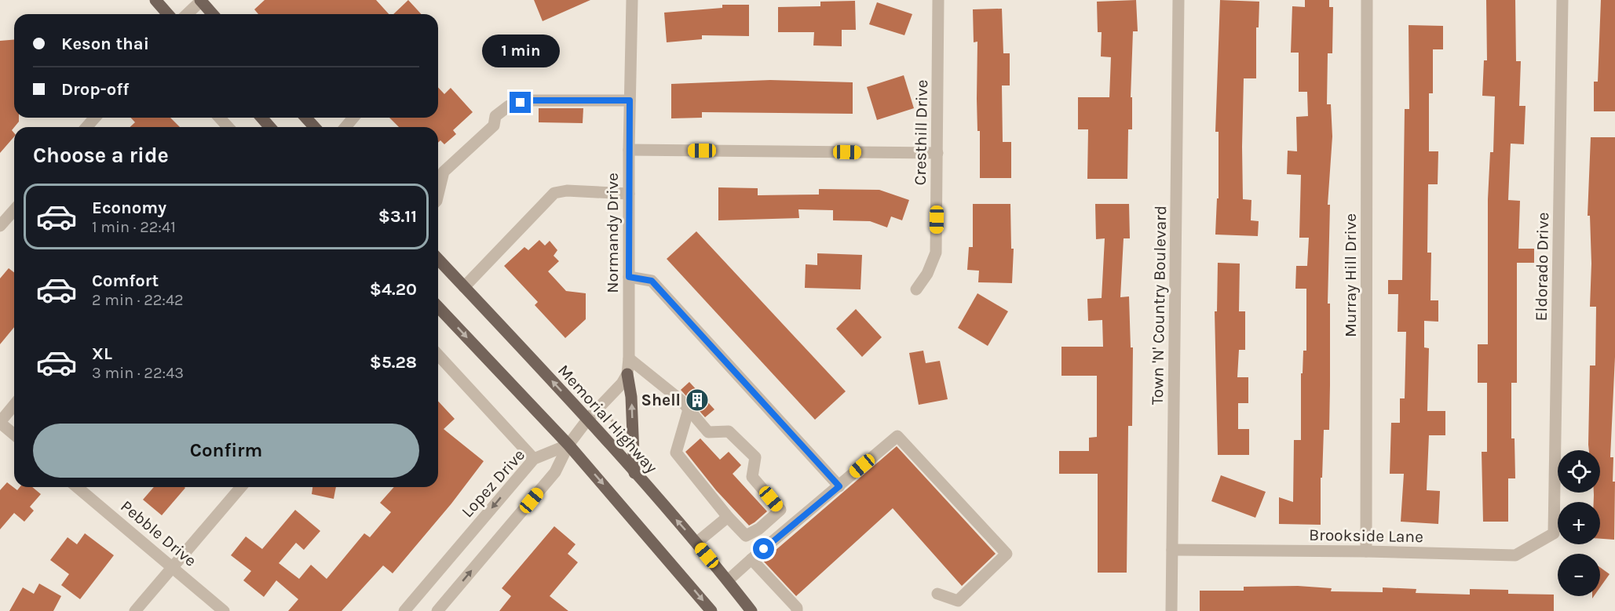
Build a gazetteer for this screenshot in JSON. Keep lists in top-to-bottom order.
{
  "streets": {
    "main road": ["Memorial Highway"],
    "street": [
      "Cresthill Drive",
      "Normandy Drive",
      "Eldorado Drive",
      "Murray Hill Drive",
      "Town 'N' Country Boulevard",
      "Lopez Drive",
      "Pebble Drive",
      "Brookside Lane"
    ]
  },
  "crossings": [
    ["Eldorado Drive", "Brookside Lane"],
    ["Murray Hill Drive", "Brookside Lane"],
    ["Town 'N' Country Boulevard", "Brookside Lane"]
  ],
  "places": {
    "building": ["Shell"]
  },
  "page": {
    "banner": ["Keson thai", "Drop-off"],
    "bubble": "1 min",
    "heading": "Choose a ride",
    "list": [
      {
        "name": "Economy",
        "note": "1 min · 22:41",
        "value": "$3.11"
      },
      {
        "name": "Comfort",
        "note": "2 min · 22:42",
        "value": "$4.20"
      },
      {
        "name": "XL",
        "note": "3 min · 22:43",
        "value": "$5.28"
      }
    ],
    "buttons": "Confirm",
    "map_buttons": ["+", "−"]
  }
}
